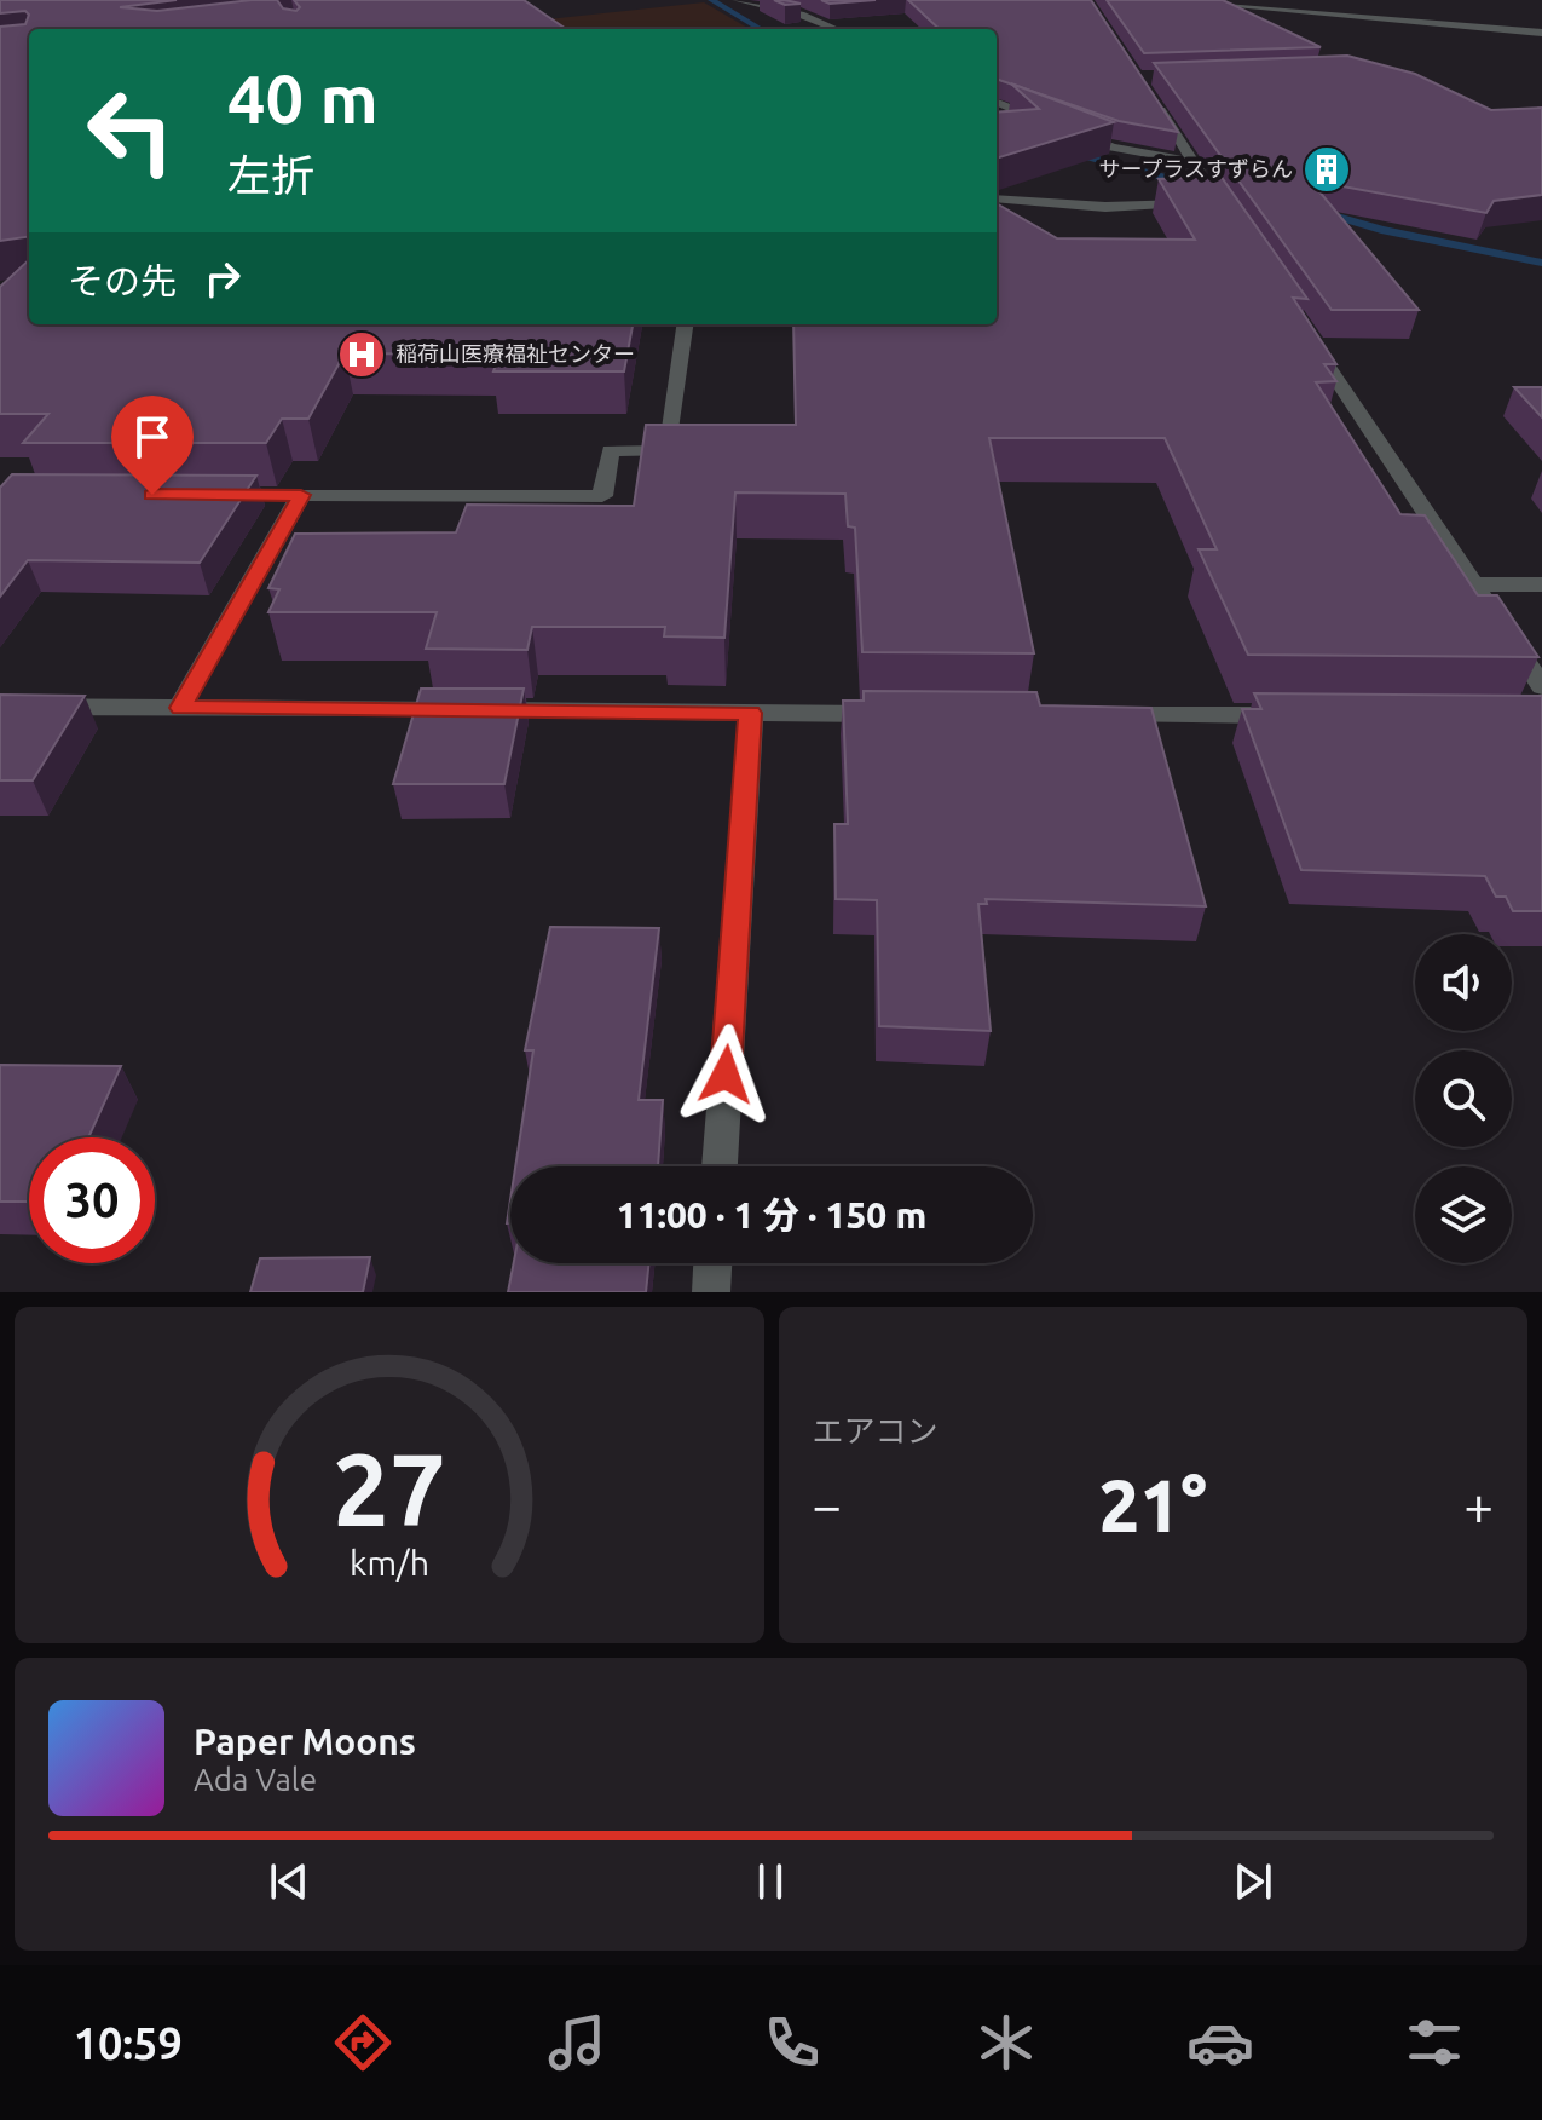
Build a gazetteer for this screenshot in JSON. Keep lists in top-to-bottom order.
{
  "places": {
    "building": ["サープラスすずらん"],
    "hospital": ["稲荷山医療福祉センター"]
  },
  "page": {
    "turn": ["40 m", "左折"],
    "then": "その先",
    "limit": "30",
    "trip": "11:00 · 1 分 · 150 m",
    "tile": "エアコン",
    "heat": ["−", "21°", "+"],
    "song": ["Paper Moons", "Ada Vale"],
    "tabs": "10:59",
    "gauge": ["27", "km/h"]
  }
}
